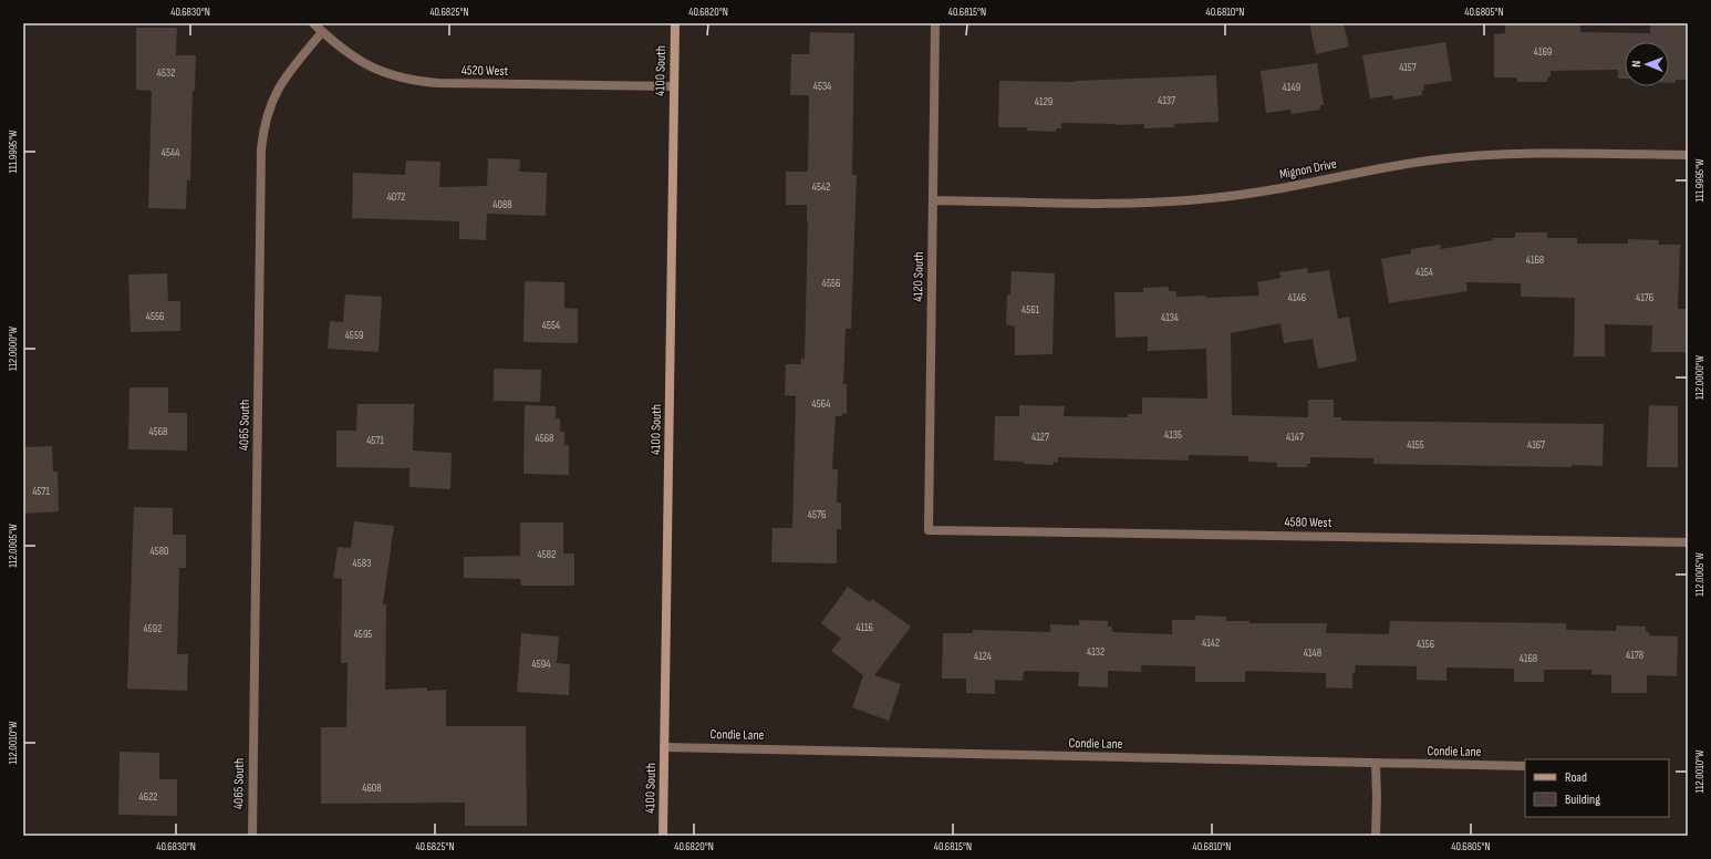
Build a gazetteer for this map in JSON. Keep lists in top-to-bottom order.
{
  "streets": {
    "main road": ["4100 South"],
    "street": [
      "4520 West",
      "Mignon Drive",
      "4120 South",
      "4065 South",
      "4580 West",
      "Condie Lane"
    ]
  },
  "crossings": [
    ["4520 West", "4100 South"],
    ["4520 West", "4065 South"],
    ["4100 South", "Condie Lane"],
    ["Mignon Drive", "4120 South"],
    ["4120 South", "4580 West"]
  ],
  "house_numbers": [
    "4169",
    "4157",
    "4532",
    "4534",
    "4149",
    "4137",
    "4129",
    "4544",
    "4542",
    "4072",
    "4088",
    "4168",
    "4154",
    "4556",
    "4146",
    "4176",
    "4561",
    "4556",
    "4134",
    "4554",
    "4559",
    "4564",
    "4568",
    "4135",
    "4127",
    "4147",
    "4568",
    "4571",
    "4155",
    "4167",
    "4571",
    "4576",
    "4580",
    "4582",
    "4583",
    "4116",
    "4592",
    "4595",
    "4142",
    "4156",
    "4132",
    "4148",
    "4178",
    "4124",
    "4168",
    "4594",
    "4608",
    "4622"
  ],
  "legend": ["Road", "Building"],
  "north": "left",
  "coordinates": [
    "40.6830°N",
    "40.6825°N",
    "40.6820°N",
    "40.6815°N",
    "40.6810°N",
    "40.6805°N",
    "111.9995°W",
    "112.0000°W",
    "112.0005°W",
    "112.0010°W"
  ]
}
